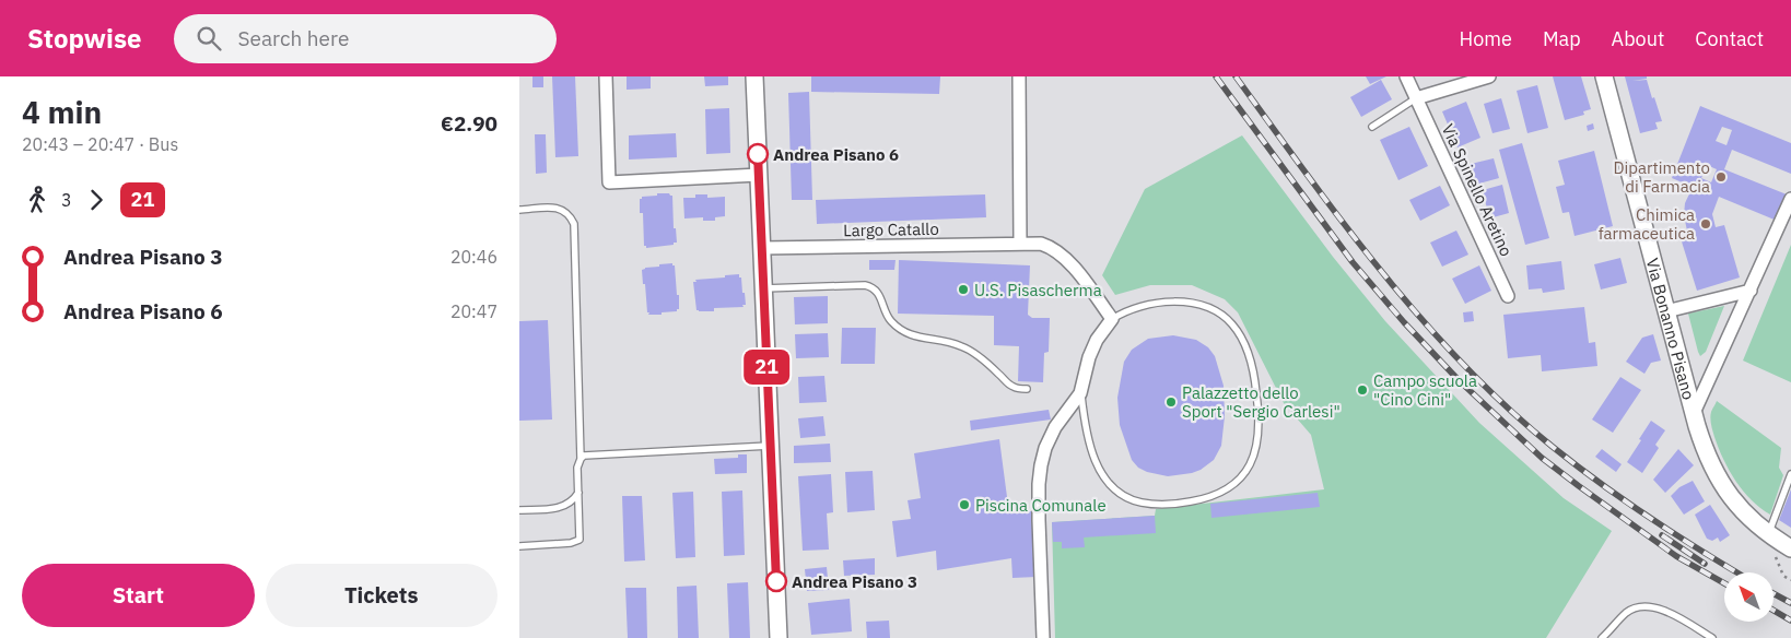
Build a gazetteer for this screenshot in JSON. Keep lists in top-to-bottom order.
{
  "streets": {
    "street": ["Via Spinello Aretino", "Largo Catallo", "Via Bonanno Pisano"]
  },
  "places": [
    "Andrea Pisano 6",
    "Dipartimento di Farmacia",
    "Chimica farmaceutica",
    "U.S. Pisascherma",
    "Campo scuola \"Cino Cini\"",
    "Palazzetto dello Sport \"Sergio Carlesi\"",
    "Piscina Comunale",
    "Andrea Pisano 3"
  ],
  "lines": ["bus line 21"],
  "north": "top left",
  "page": {
    "header": "Stopwise",
    "search": "Search here",
    "nav": [
      "Home",
      "Map",
      "About",
      "Contact"
    ],
    "heading": ["4 min", "20:43 – 20:47 · Bus", "€2.90"],
    "on_map": "21",
    "legs": ["3", "21"],
    "list": [
      {
        "name": "Andrea Pisano 3",
        "value": "20:46"
      },
      {
        "name": "Andrea Pisano 6",
        "value": "20:47"
      }
    ],
    "buttons": ["Start", "Tickets"]
  }
}
